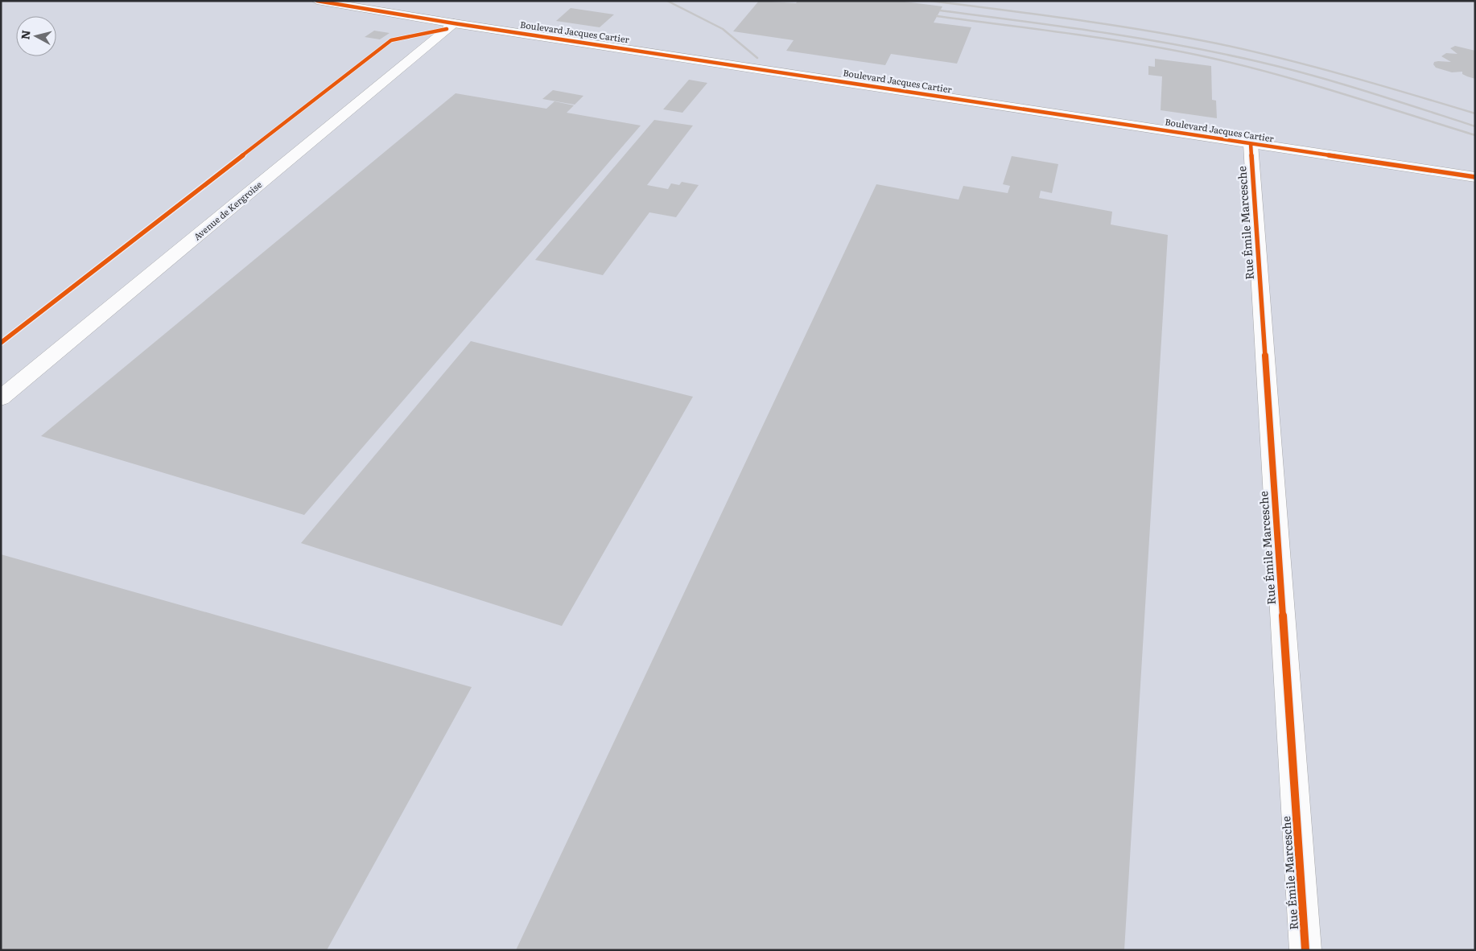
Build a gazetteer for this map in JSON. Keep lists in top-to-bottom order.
{
  "streets": {
    "street": ["Boulevard Jacques Cartier", "Avenue de Kergroise", "Rue Émile Marcesche"]
  },
  "crossings": [
    ["Boulevard Jacques Cartier", "Avenue de Kergroise"],
    ["Boulevard Jacques Cartier", "Rue Émile Marcesche"]
  ],
  "north": "left"
}
